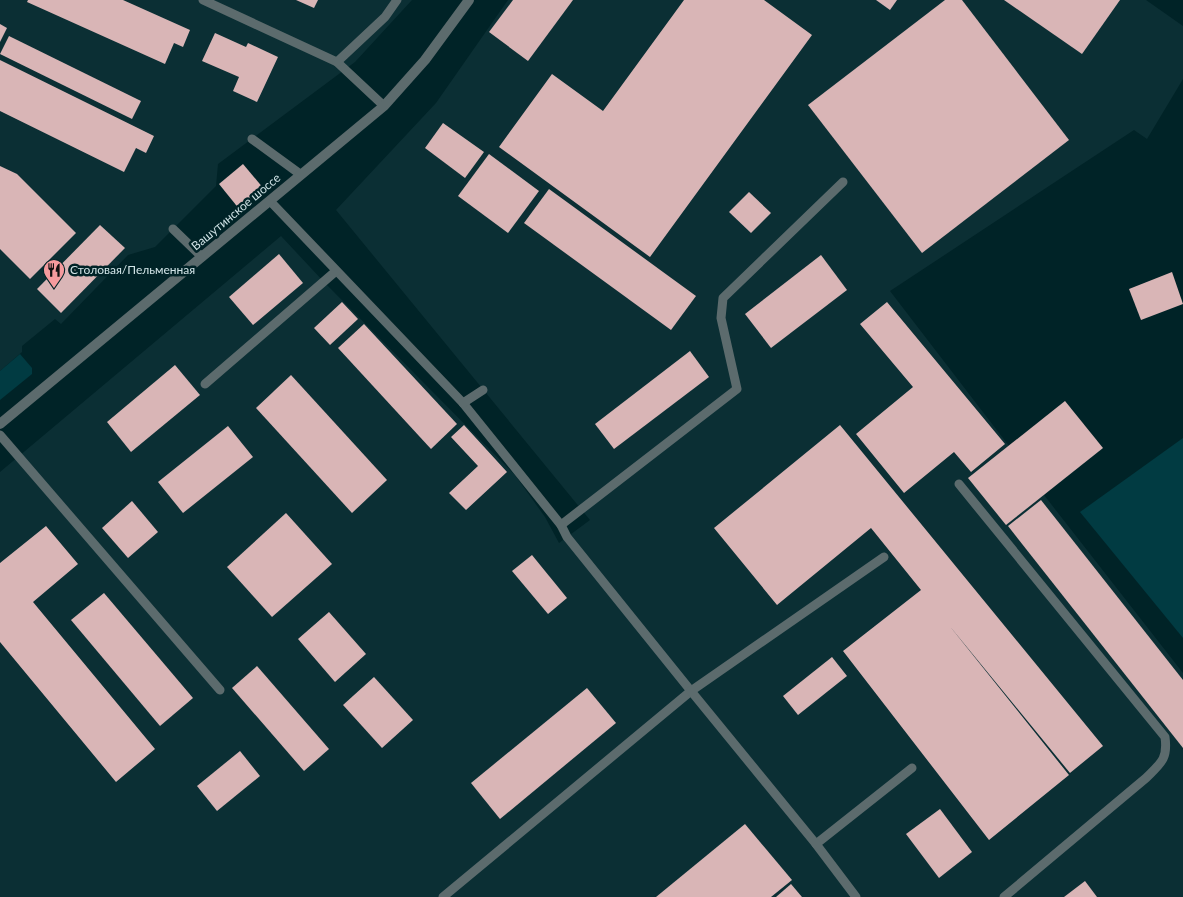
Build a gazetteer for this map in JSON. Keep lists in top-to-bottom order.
{
  "streets": {
    "street": ["Вашутинское шоссе"]
  },
  "places": {
    "restaurant": ["Столовая/Пельменная"]
  }
}
